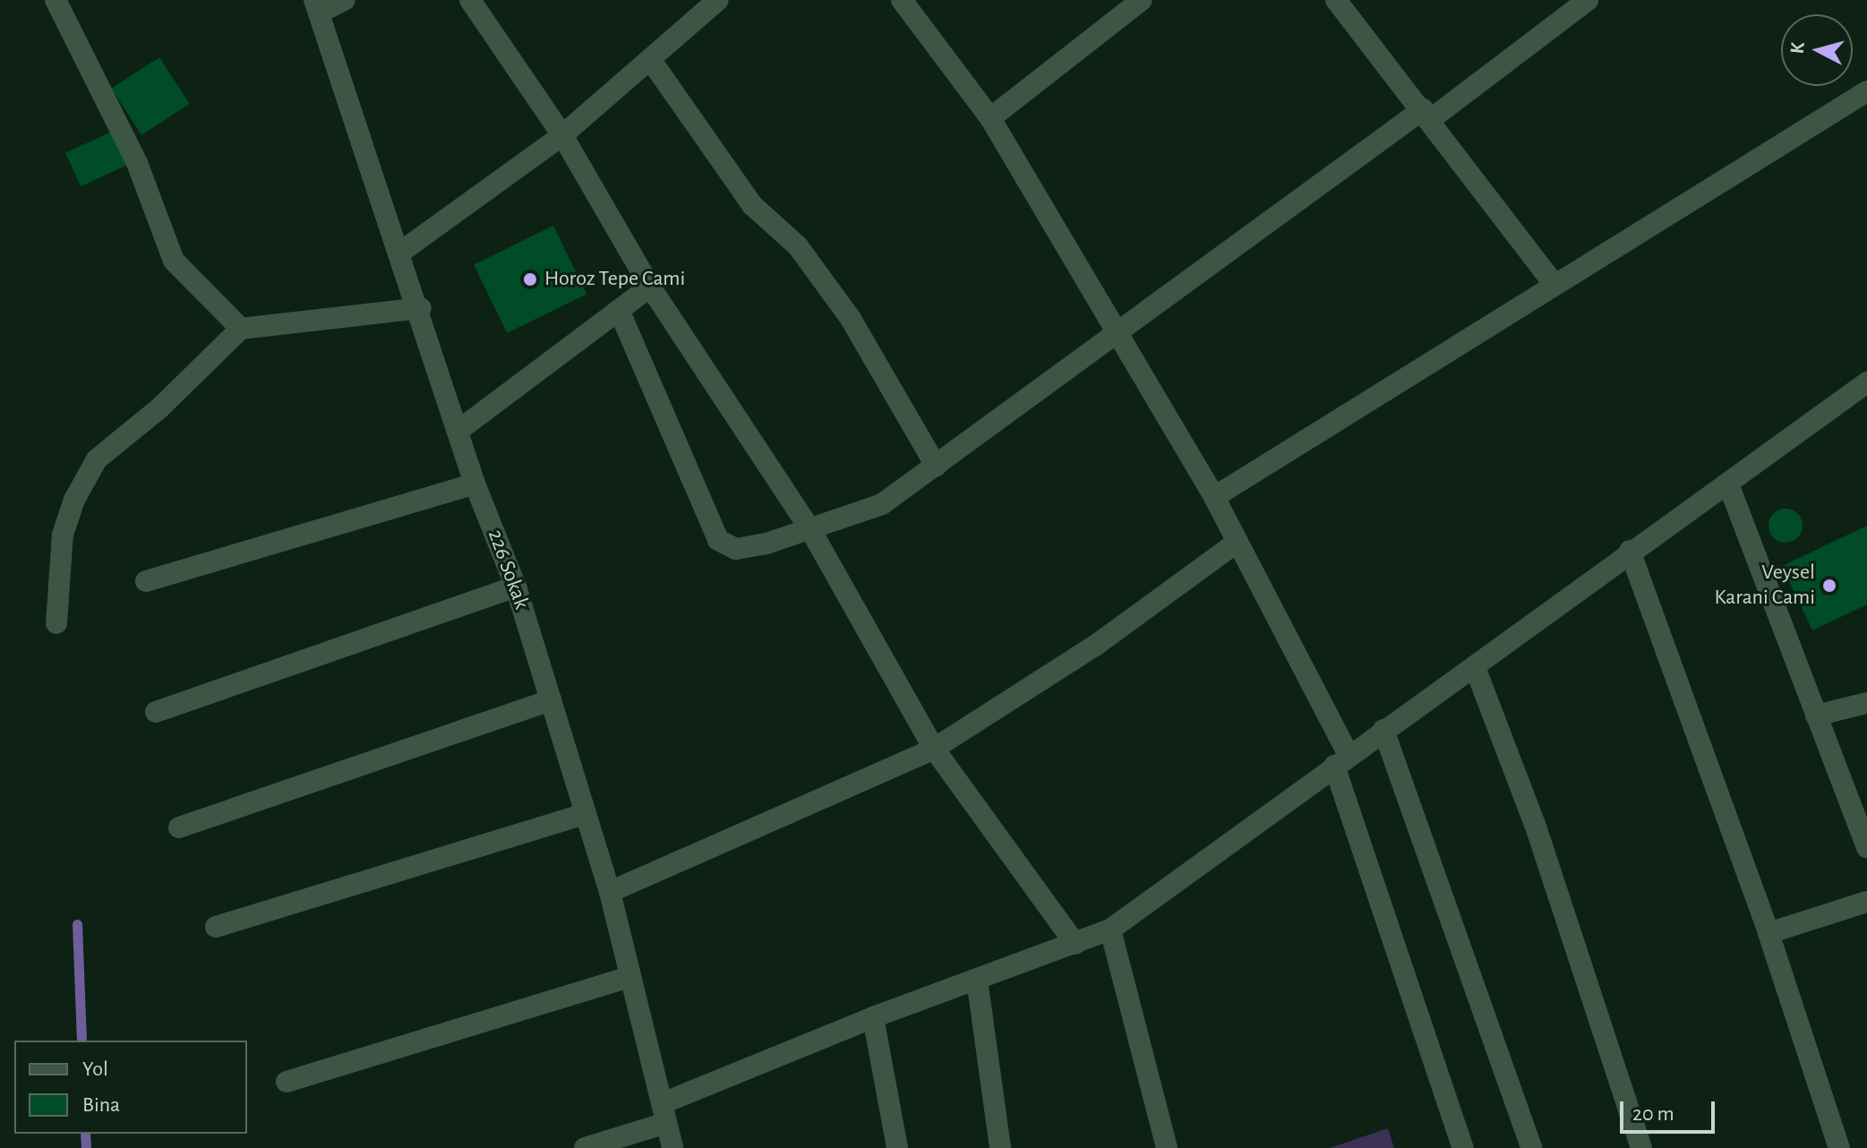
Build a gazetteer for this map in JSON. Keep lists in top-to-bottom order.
{
  "streets": {
    "street": ["226 Sokak"]
  },
  "places": ["Horoz Tepe Cami", "Veysel Karani Cami"],
  "legend": ["Yol", "Bina"],
  "scale_bar": "20 m",
  "north": "left"
}
